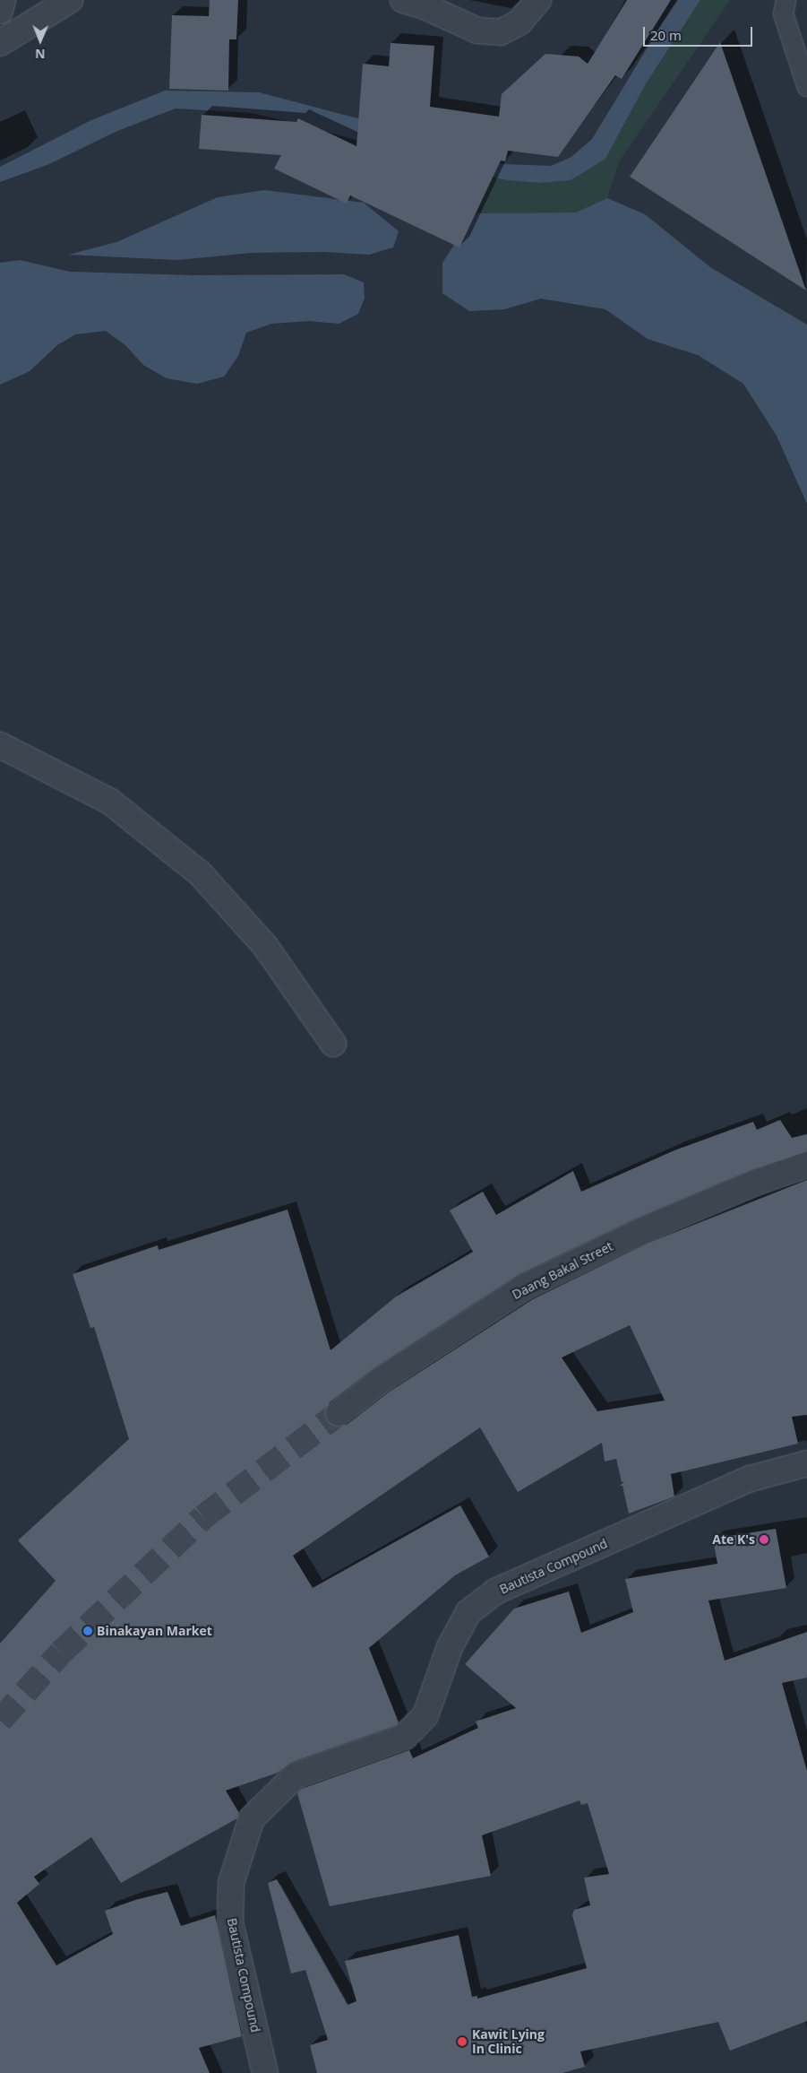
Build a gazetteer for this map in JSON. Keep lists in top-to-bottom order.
{
  "streets": {
    "street": ["Daang Bakal Street", "Bautista Compound"]
  },
  "places": ["Ate K's", "Binakayan Market", "Kawit Lying In Clinic"],
  "scale_bar": "20 m",
  "north": "bottom"
}
